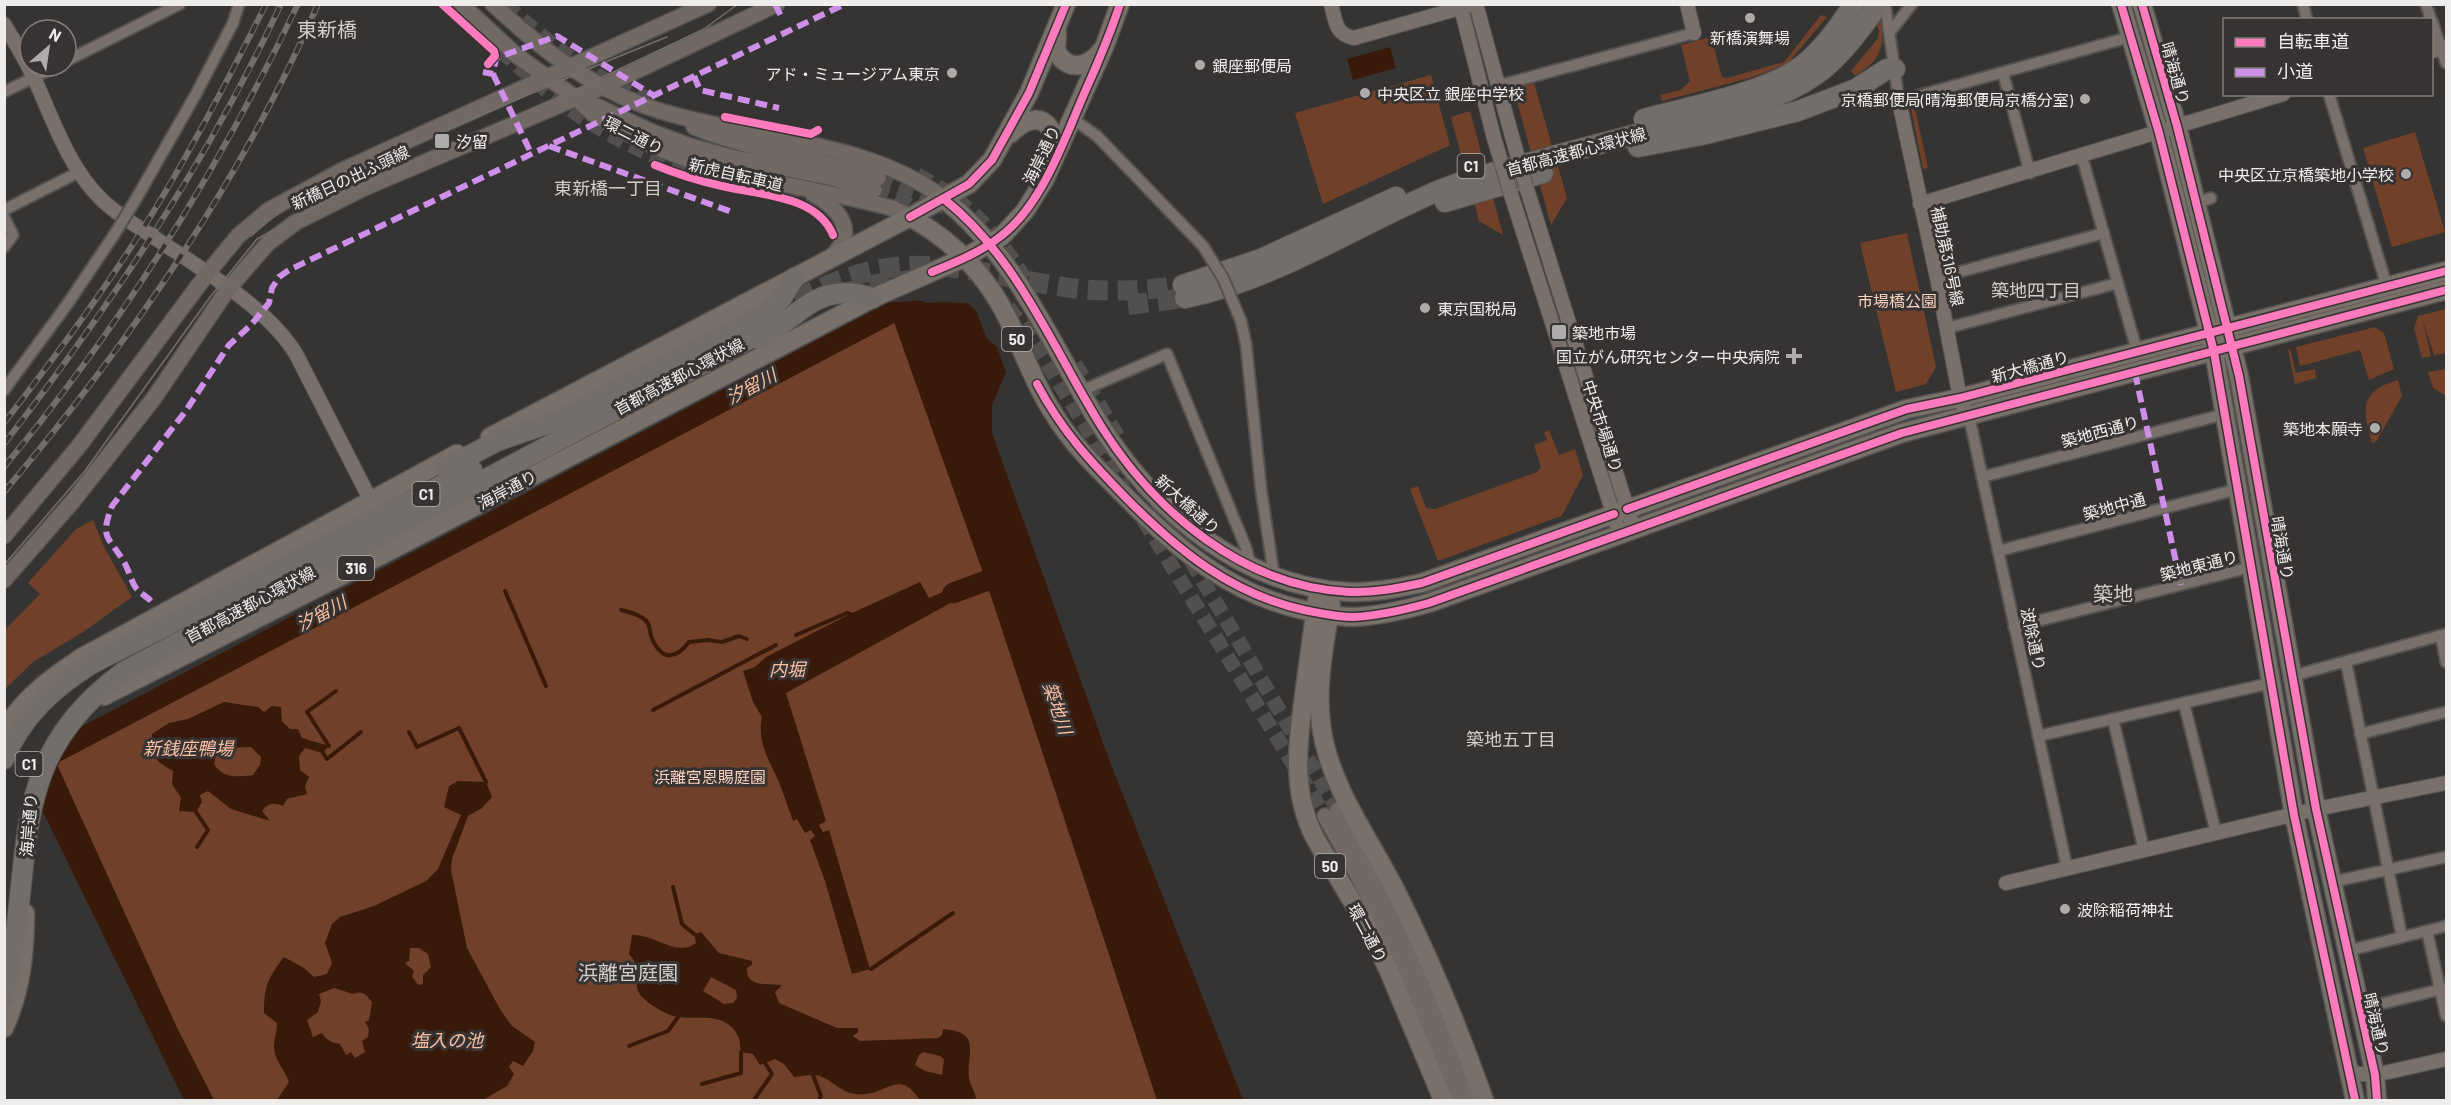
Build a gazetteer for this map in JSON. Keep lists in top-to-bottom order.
{
  "streets": {
    "highway": ["首都高速都心環状線", "C1"],
    "main road": [
      "晴海通り",
      "環二通り",
      "海岸通り",
      "新橋日の出ふ頭線",
      "50",
      "新大橋通り",
      "316"
    ],
    "street": [
      "補助第316号線",
      "中央市場通り",
      "築地西通り",
      "築地中通",
      "築地東通り",
      "波除通り"
    ],
    "cycle path": ["新虎自転車道"]
  },
  "crossings": [
    ["晴海通り", "新大橋通り"],
    ["晴海通り", "築地西通り"],
    ["晴海通り", "築地中通"],
    ["晴海通り", "築地東通り"],
    ["環二通り", "新橋日の出ふ頭線"],
    ["環二通り", "新大橋通り"],
    ["首都高速都心環状線", "C1"],
    ["海岸通り", "C1"],
    ["海岸通り", "50"],
    ["海岸通り", "新大橋通り"],
    ["補助第316号線", "新大橋通り"],
    ["補助第316号線", "波除通り"],
    ["50", "新大橋通り"],
    ["新大橋通り", "中央市場通り"],
    ["新大橋通り", "波除通り"],
    ["築地西通り", "波除通り"],
    ["築地中通", "波除通り"],
    ["築地東通り", "波除通り"]
  ],
  "districts": [
    "東新橋",
    "東新橋一丁目",
    "築地四丁目",
    "築地",
    "築地五丁目",
    "浜離宮庭園"
  ],
  "water": [
    "汐留川",
    "内堀",
    "築地川",
    "新銭座鴨場",
    "塩入の池"
  ],
  "parks": ["市場橋公園", "浜離宮恩賜庭園"],
  "places": {
    "other": [
      "新橋演舞場",
      "銀座郵便局",
      "アド・ミュージアム東京",
      "中央区立 銀座中学校",
      "京橋郵便局(晴海郵便局京橋分室)",
      "中央区立京橋築地小学校",
      "東京国税局",
      "築地本願寺",
      "波除稲荷神社"
    ],
    "transit": ["汐留", "築地市場"],
    "health": ["国立がん研究センター中央病院"]
  },
  "legend": ["自転車道", "小道"],
  "north": "top right"
}
